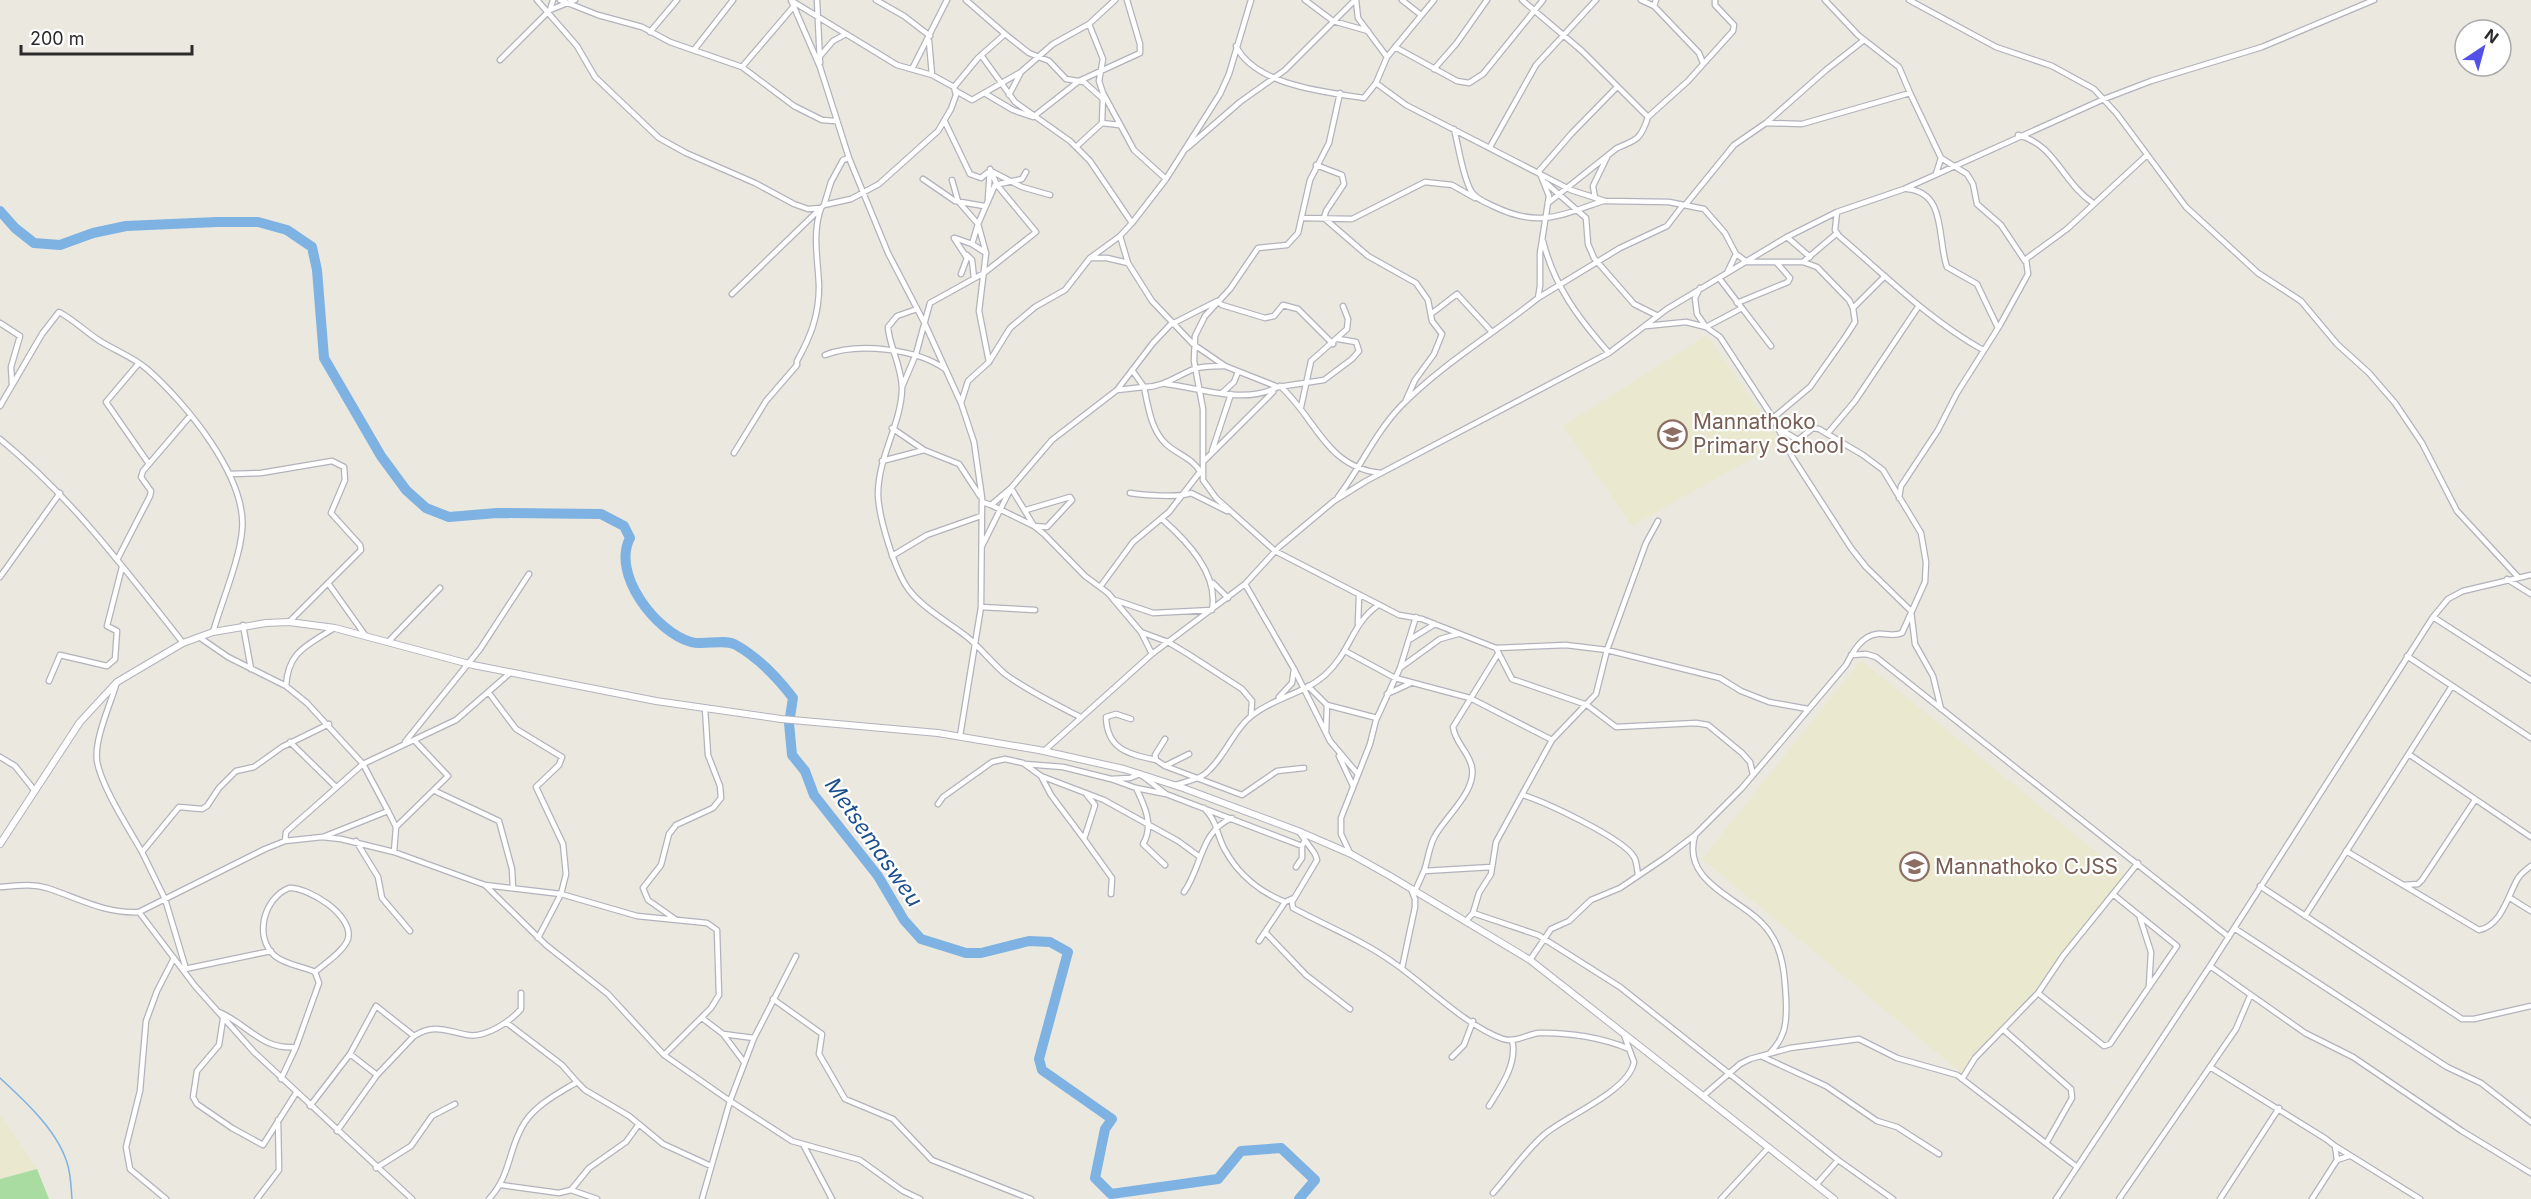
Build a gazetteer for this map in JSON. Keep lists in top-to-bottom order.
{
  "water": ["Metsemasweu"],
  "places": {
    "school or university": ["Mannathoko Primary School", "Mannathoko CJSS"]
  },
  "scale_bar": "200 m",
  "north": "top right"
}
